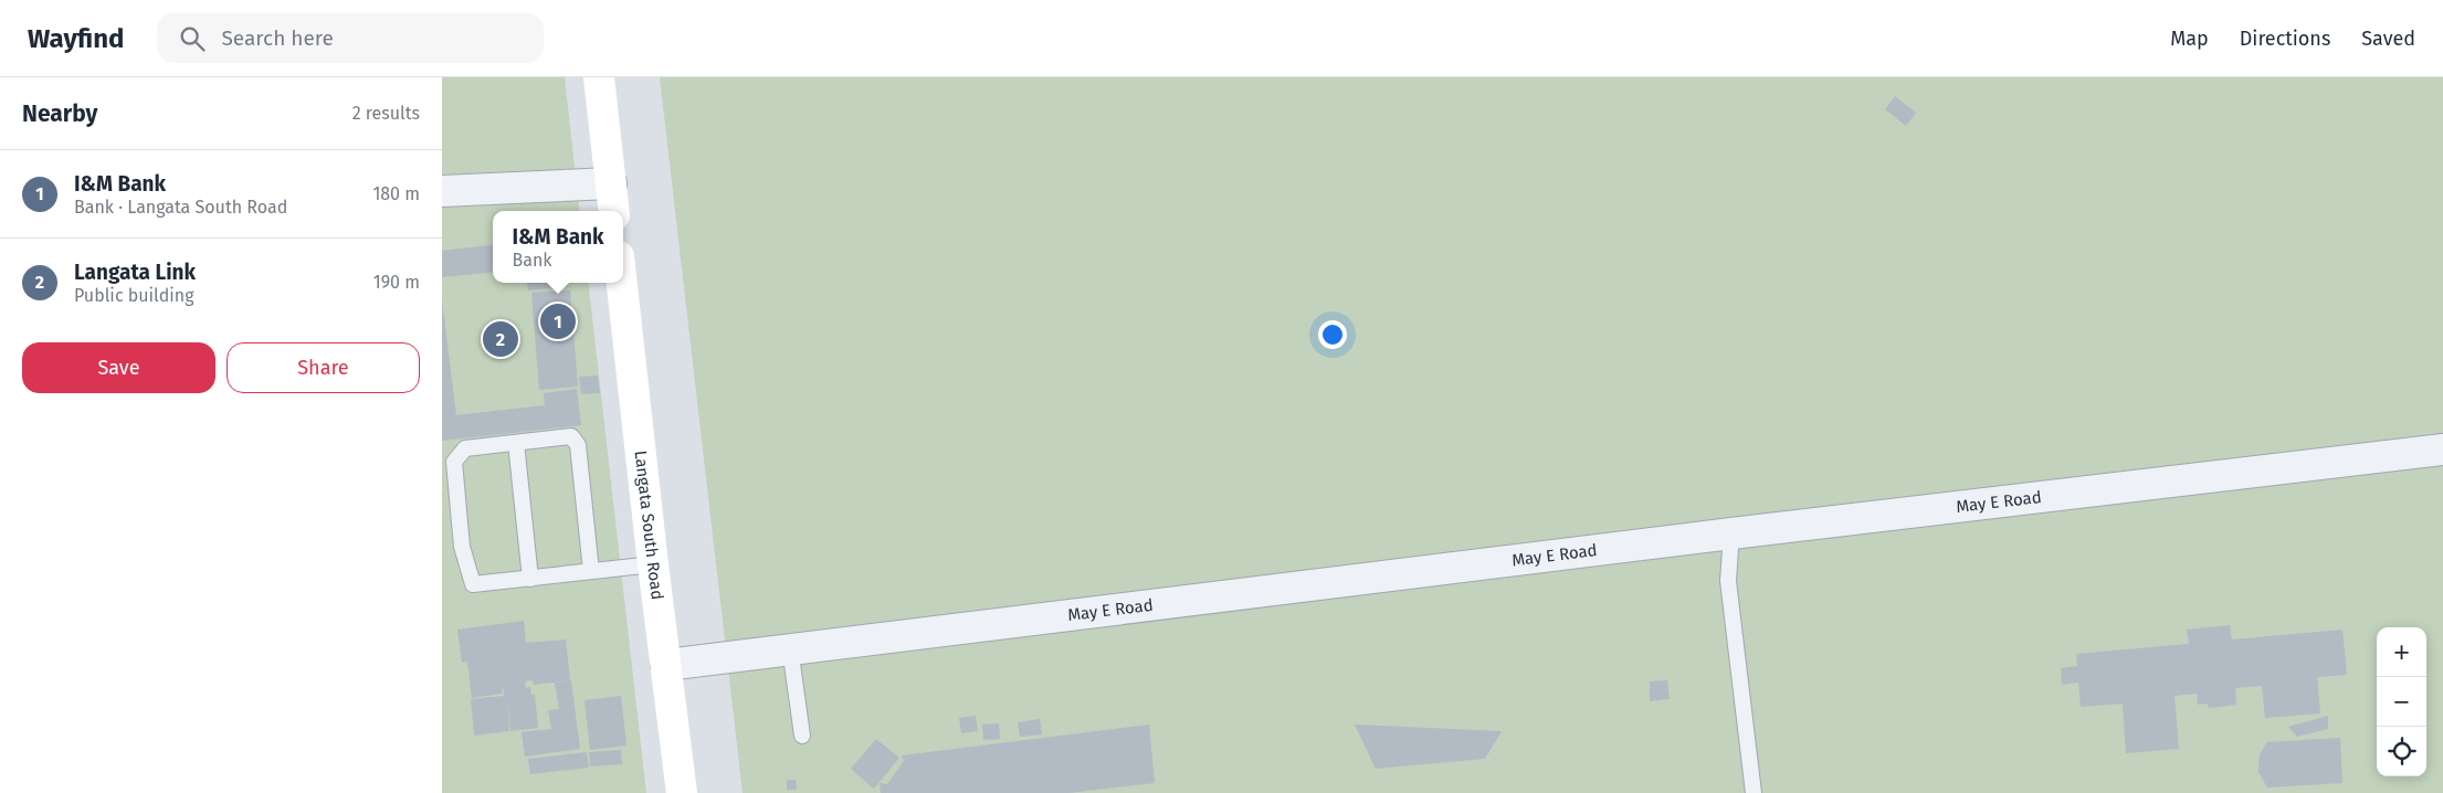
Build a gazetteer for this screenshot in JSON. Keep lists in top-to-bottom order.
{
  "streets": {
    "street": ["May E Road", "Langata South Road"]
  },
  "crossings": [
    ["May E Road", "Langata South Road"]
  ],
  "page": {
    "header": "Wayfind",
    "search": "Search here",
    "nav": ["Map", "Directions", "Saved"],
    "heading": ["Nearby", "2 results"],
    "list": [
      {
        "mark": "1",
        "name": "I&M Bank",
        "note": "Bank · Langata South Road",
        "value": "180 m"
      },
      {
        "mark": "2",
        "name": "Langata Link",
        "note": "Public building",
        "value": "190 m"
      }
    ],
    "popup": ["I&M Bank", "Bank"],
    "pins": ["1", "2"],
    "buttons": ["Save", "Share"],
    "map_buttons": ["+", "−"]
  }
}
